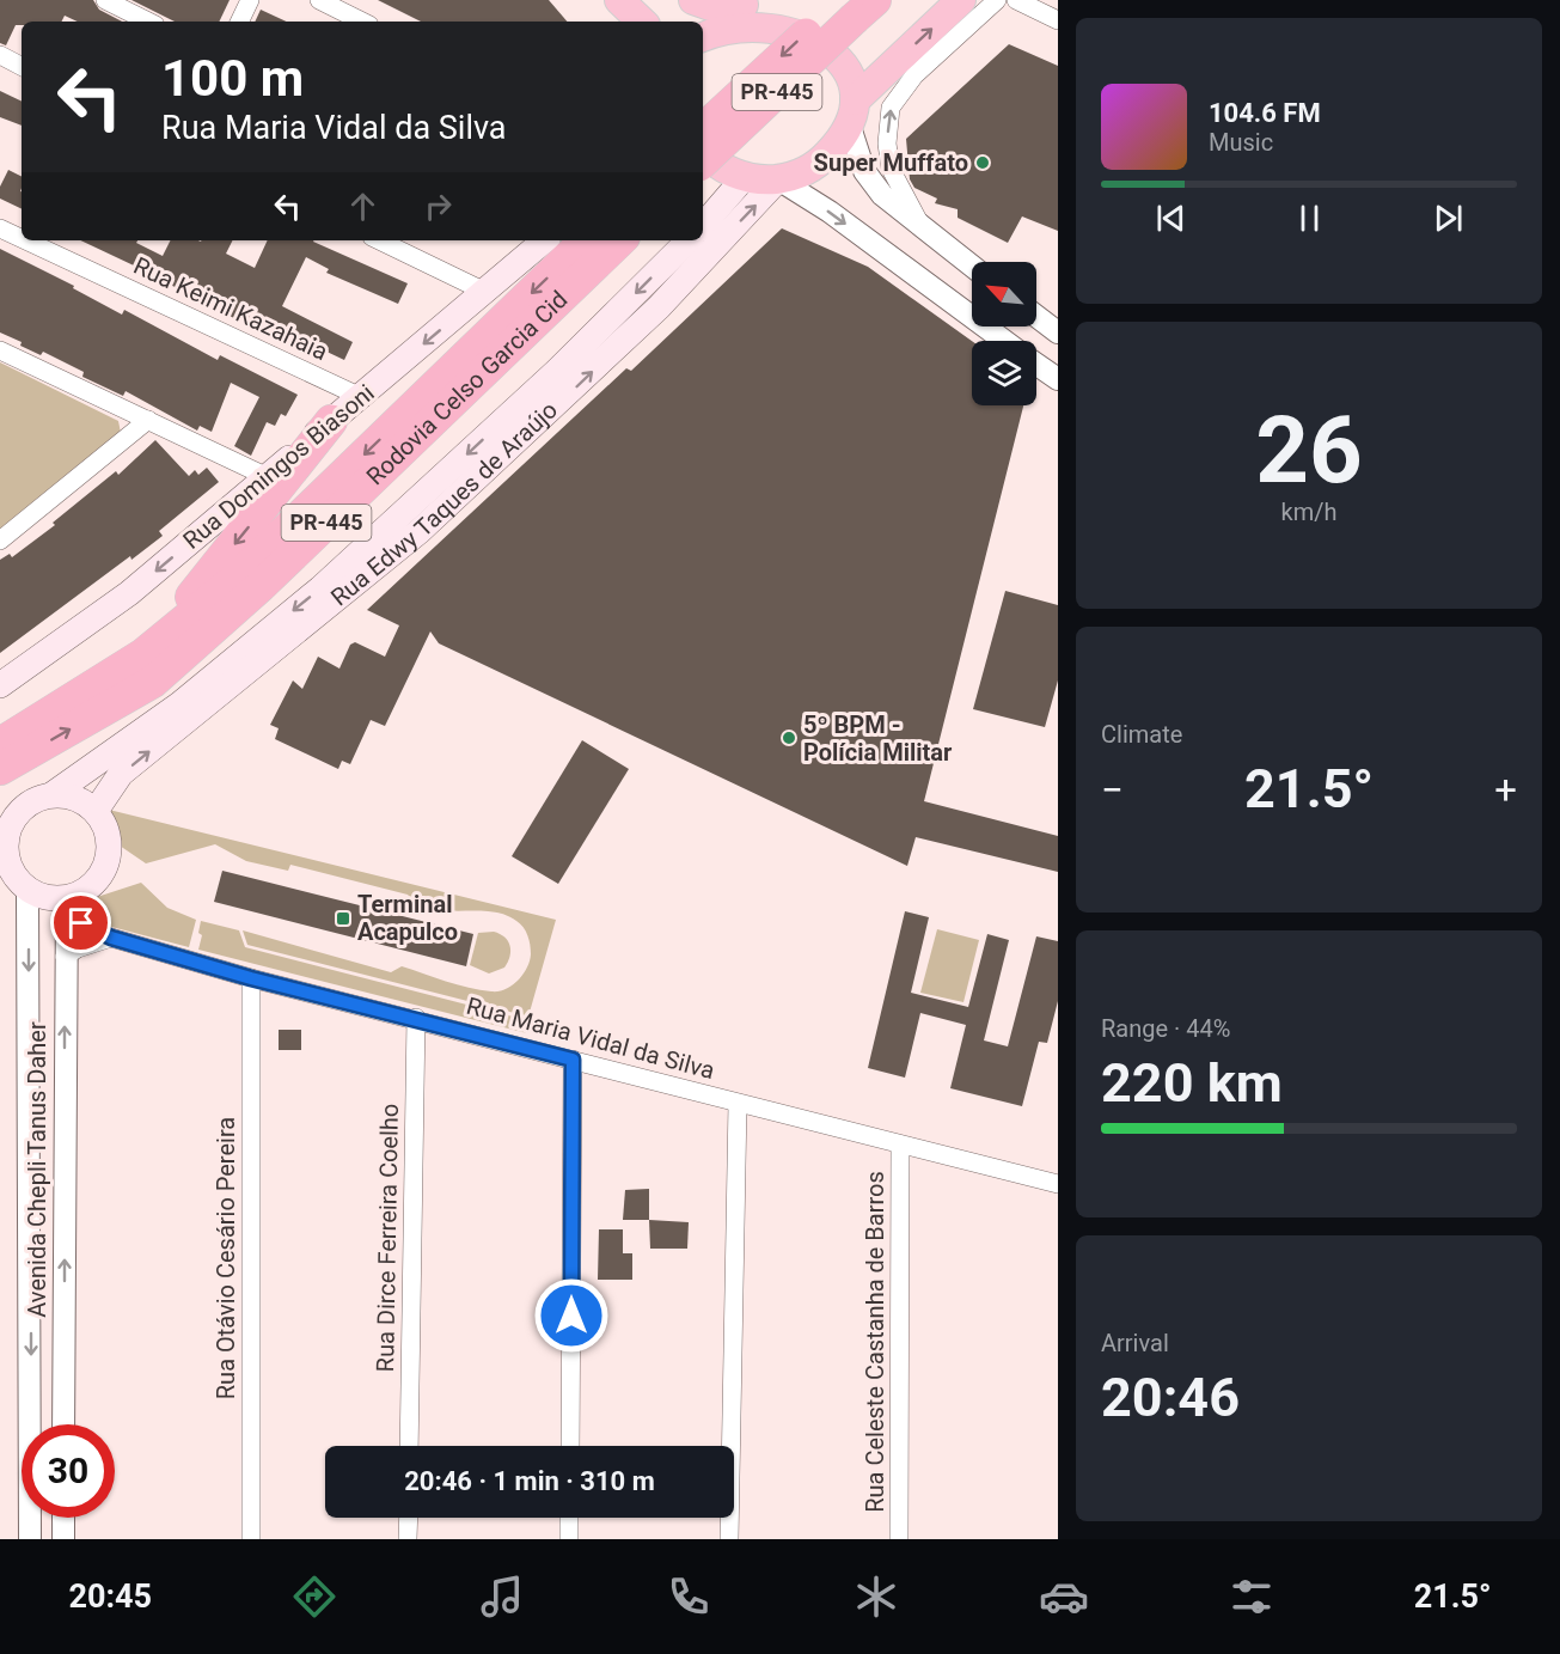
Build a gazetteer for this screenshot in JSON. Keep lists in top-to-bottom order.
{
  "streets": {
    "highway": ["PR-445", "Rodovia Celso Garcia Cid"],
    "main road": ["Rua Domingos Biasoni", "Rua Edwy Taques de Araújo"],
    "street": [
      "Rua Keimi Kazahaia",
      "Rua Maria Vidal da Silva",
      "Avenida Chepli Tanus Daher",
      "Rua Dirce Ferreira Coelho",
      "Rua Otávio Cesário Pereira",
      "Rua Celeste Castanha de Barros"
    ]
  },
  "crossings": [
    ["Rua Keimi Kazahaia", "Rua Domingos Biasoni"],
    ["Rua Edwy Taques de Araújo", "Rua Maria Vidal da Silva"],
    ["Rua Edwy Taques de Araújo", "Avenida Chepli Tanus Daher"],
    ["Rua Maria Vidal da Silva", "Avenida Chepli Tanus Daher"],
    ["Rua Maria Vidal da Silva", "Rua Dirce Ferreira Coelho"],
    ["Rua Maria Vidal da Silva", "Rua Otávio Cesário Pereira"],
    ["Rua Maria Vidal da Silva", "Rua Celeste Castanha de Barros"]
  ],
  "one_way": ["Rua Domingos Biasoni"],
  "places": {
    "other": ["Super Muffato", "5º BPM - Polícia Militar"],
    "transit": ["Terminal Acapulco"]
  },
  "north": "top left",
  "page": {
    "turn": ["100 m", "Rua Maria Vidal da Silva"],
    "song": ["104.6 FM", "Music"],
    "tile": [
      ["26", "km/h"],
      "Climate",
      ["Range · 44%", "220 km"],
      ["Arrival", "20:46"]
    ],
    "heat": ["−", "21.5°", "+"],
    "limit": "30",
    "trip": "20:46 · 1 min · 310 m",
    "tabs": ["20:45", "21.5°"]
  }
}
